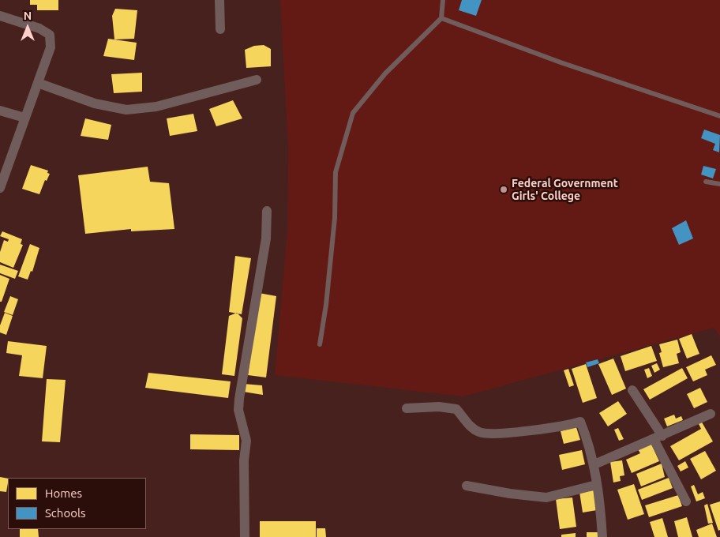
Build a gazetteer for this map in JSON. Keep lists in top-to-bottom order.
{
  "places": ["Federal Government Girls' College"],
  "legend": ["Homes", "Schools"],
  "north": "top"
}
